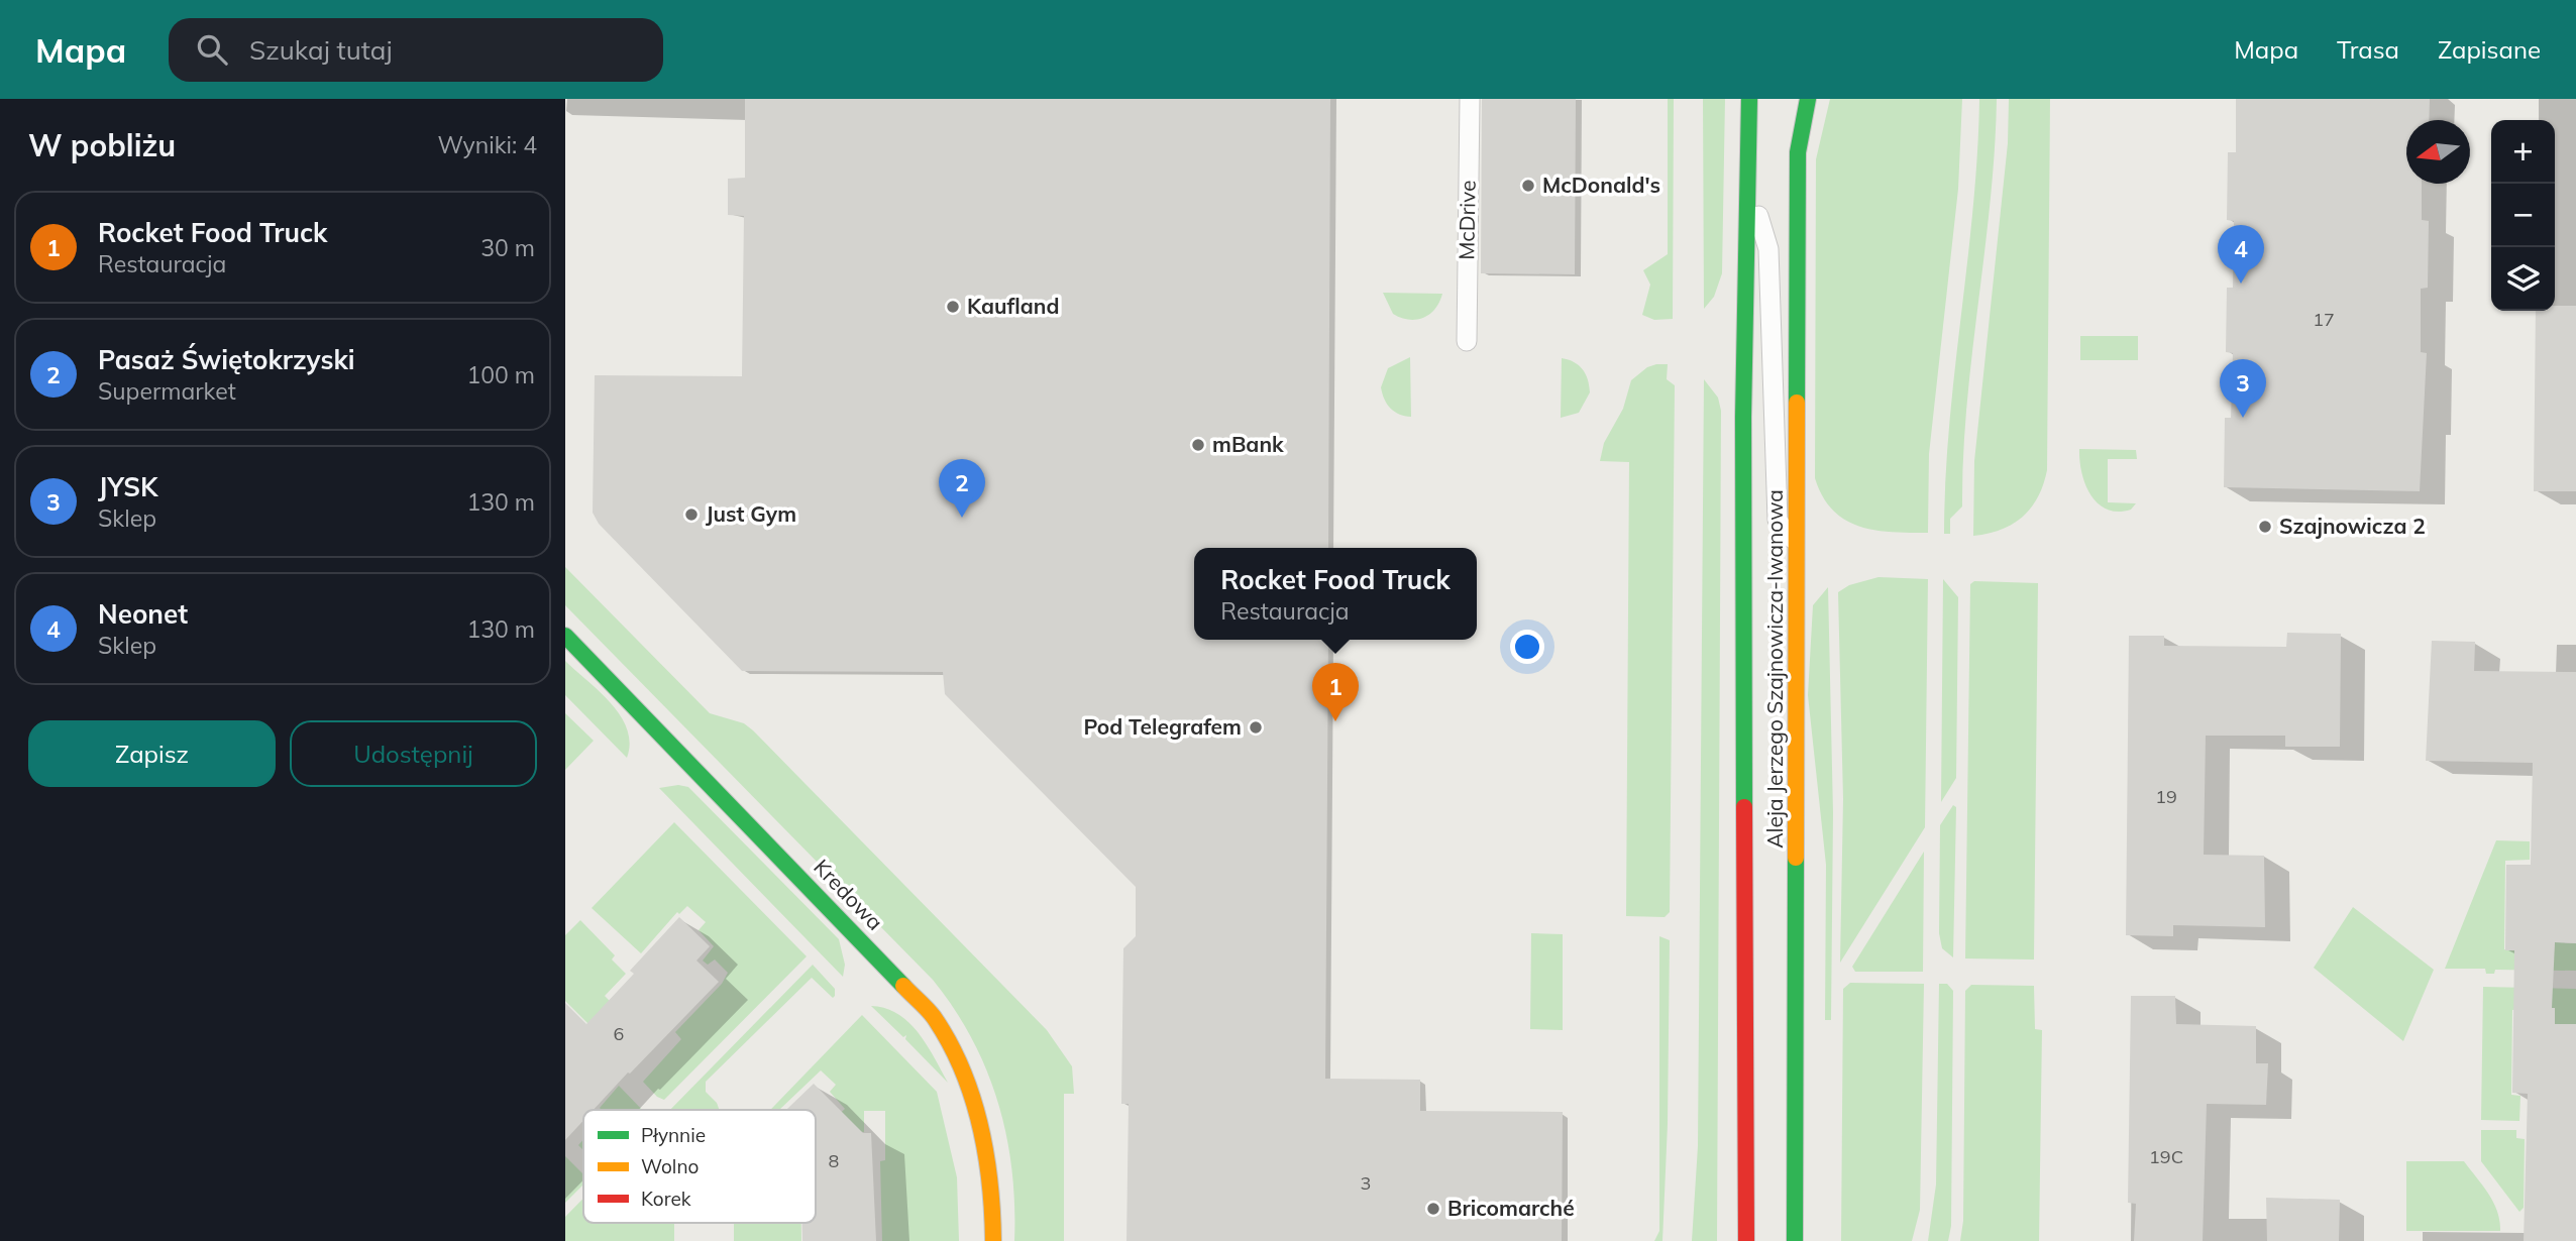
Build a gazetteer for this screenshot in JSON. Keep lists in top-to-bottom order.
{
  "streets": {
    "main road": ["Aleja Jerzego Szajnowicza-Iwanowa", "Kredowa"],
    "lane": ["McDrive"]
  },
  "places": [
    "McDonald's",
    "Kaufland",
    "mBank",
    "Just Gym",
    "Szajnowicza 2",
    "Pod Telegrafem",
    "Bricomarché"
  ],
  "house_numbers": [
    "17",
    "19",
    "6",
    "19C",
    "8",
    "3"
  ],
  "legend": ["Płynnie", "Wolno", "Korek"],
  "north": "left",
  "page": {
    "header": "Mapa",
    "search": "Szukaj tutaj",
    "nav": ["Mapa", "Trasa", "Zapisane"],
    "heading": ["W pobliżu", "Wyniki: 4"],
    "map_buttons": ["+", "−"],
    "list": [
      {
        "mark": "1",
        "name": "Rocket Food Truck",
        "note": "Restauracja",
        "value": "30 m"
      },
      {
        "mark": "2",
        "name": "Pasaż Świętokrzyski",
        "note": "Supermarket",
        "value": "100 m"
      },
      {
        "mark": "3",
        "name": "JYSK",
        "note": "Sklep",
        "value": "130 m"
      },
      {
        "mark": "4",
        "name": "Neonet",
        "note": "Sklep",
        "value": "130 m"
      }
    ],
    "pins": [
      "4",
      "3",
      "2",
      "1"
    ],
    "popup": ["Rocket Food Truck", "Restauracja"],
    "buttons": ["Zapisz", "Udostępnij"]
  }
}
